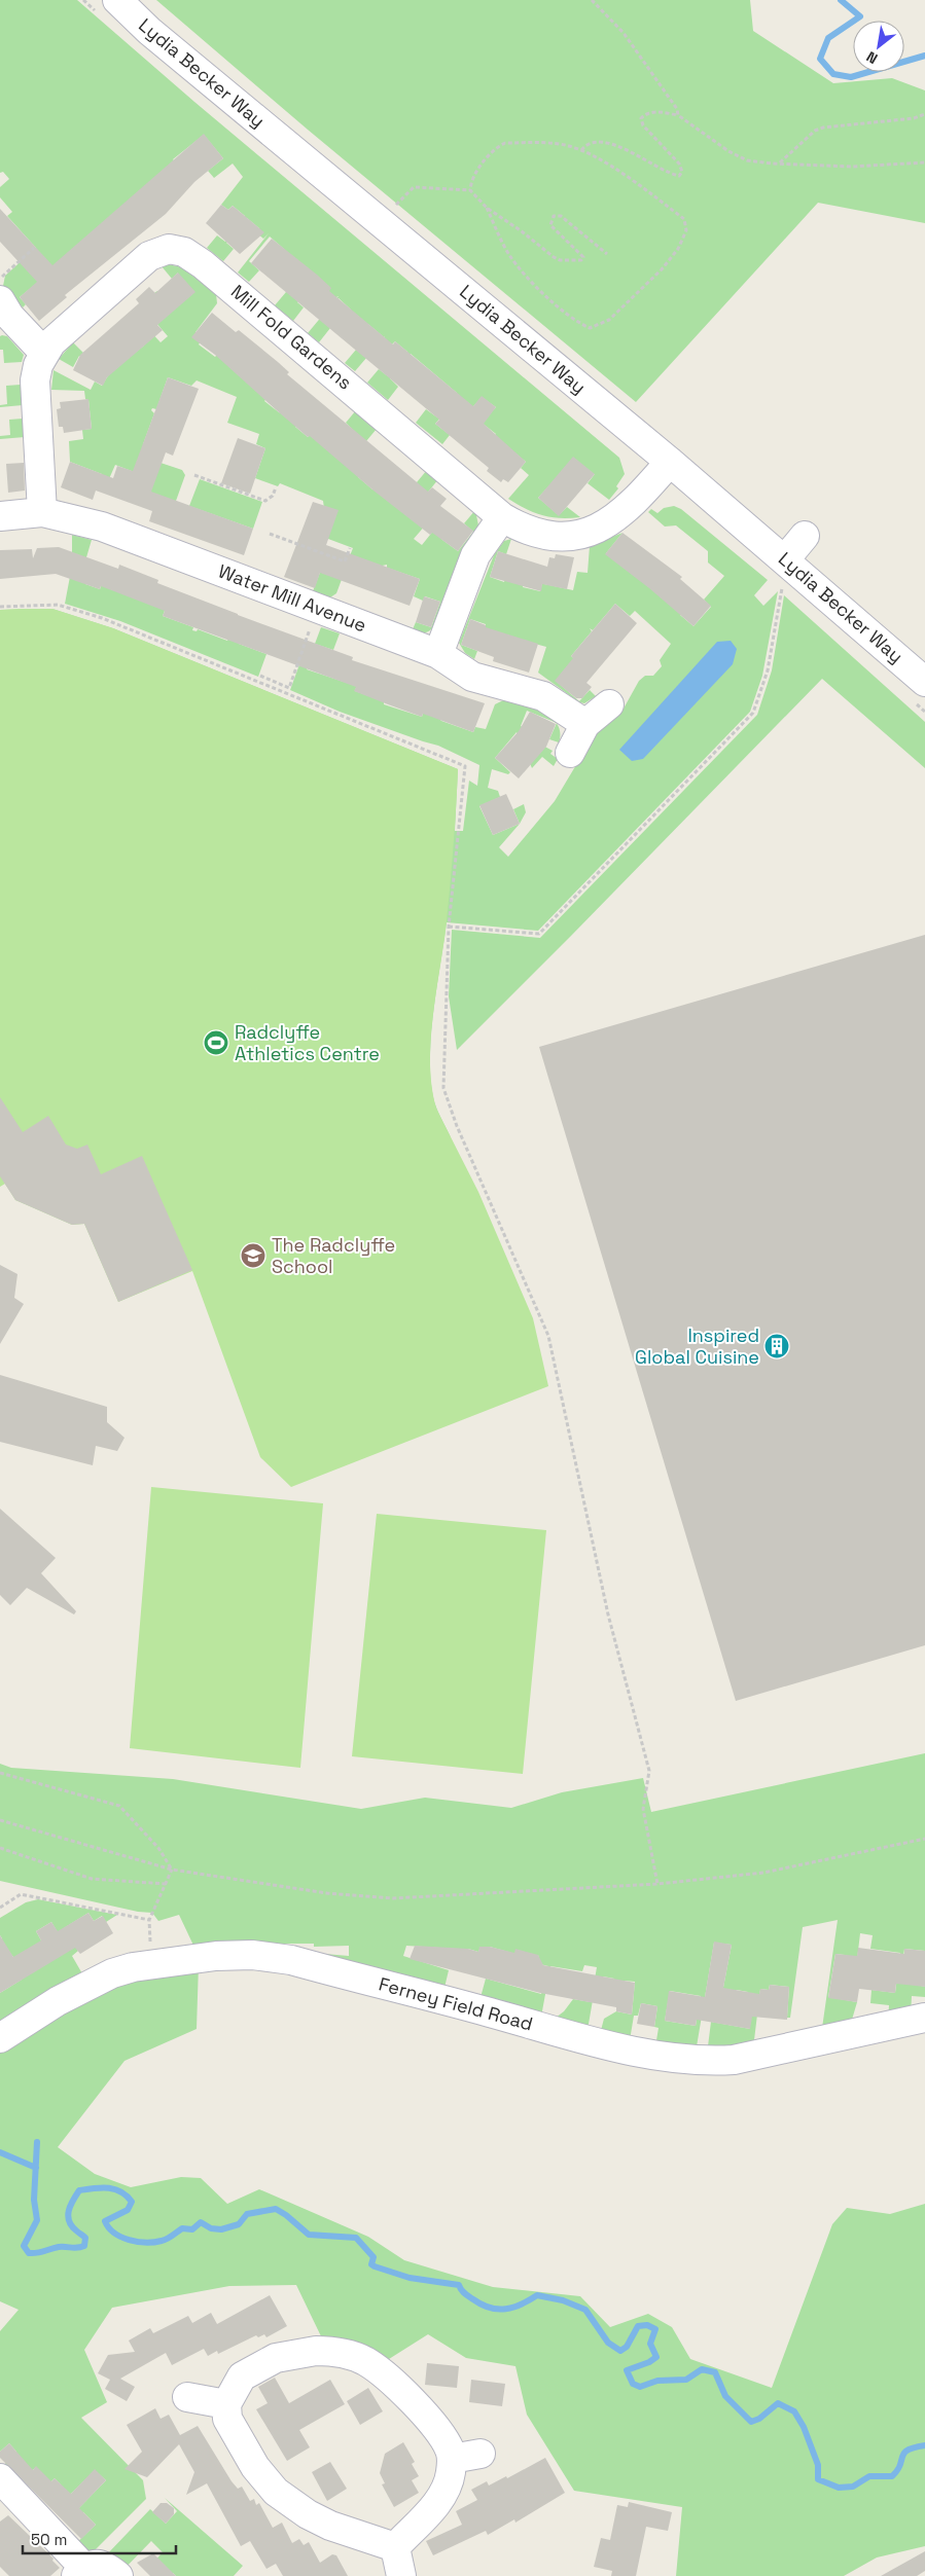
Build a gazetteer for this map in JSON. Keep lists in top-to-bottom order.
{
  "streets": {
    "street": [
      "Lydia Becker Way",
      "Mill Fold Gardens",
      "Water Mill Avenue",
      "Ferney Field Road"
    ]
  },
  "crossings": [
    ["Lydia Becker Way", "Mill Fold Gardens"],
    ["Mill Fold Gardens", "Water Mill Avenue"]
  ],
  "places": {
    "sports": ["Radclyffe Athletics Centre"],
    "school or university": ["The Radclyffe School"],
    "building": ["Inspired Global Cuisine"]
  },
  "scale_bar": "50 m",
  "north": "bottom left"
}
